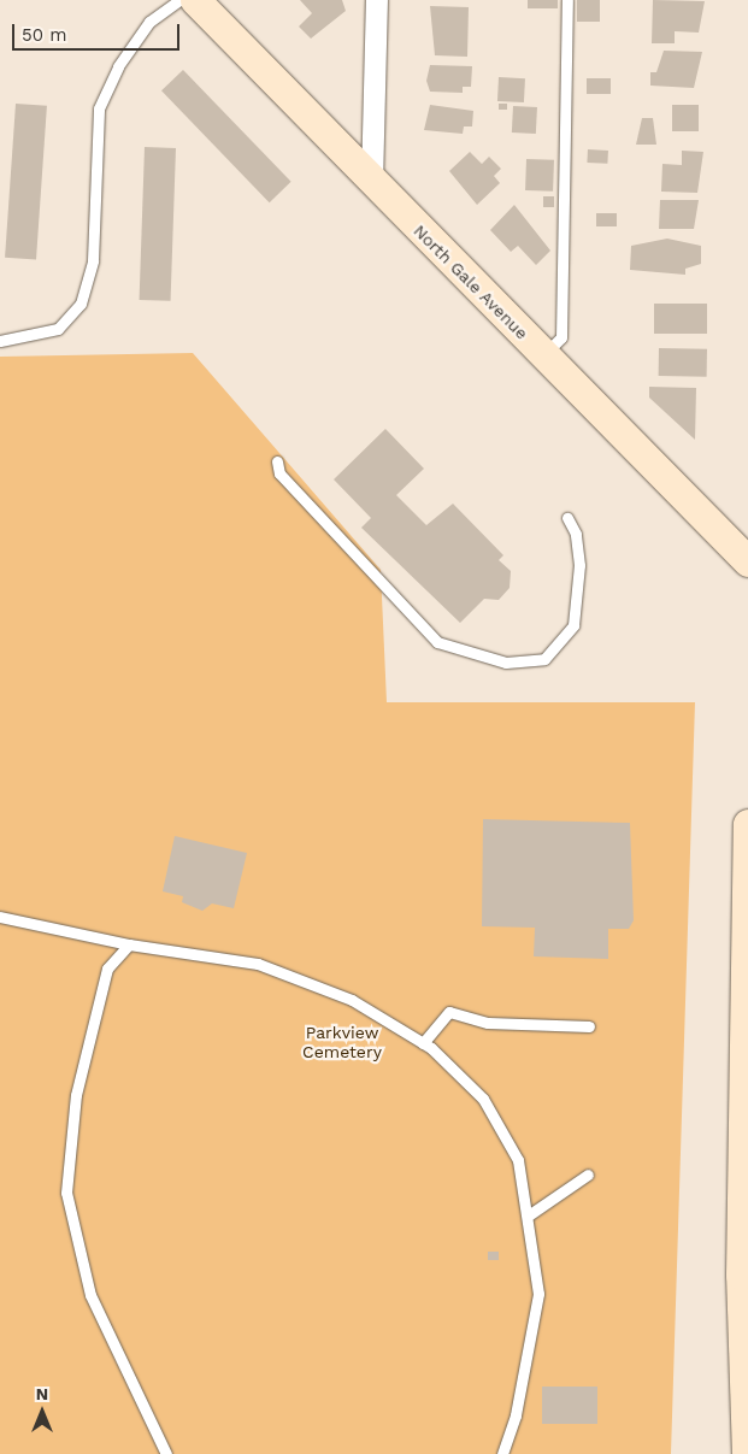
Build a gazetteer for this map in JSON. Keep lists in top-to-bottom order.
{
  "streets": {
    "main road": ["North Gale Avenue"]
  },
  "parks": ["Parkview Cemetery"],
  "scale_bar": "50 m",
  "north": "top"
}
